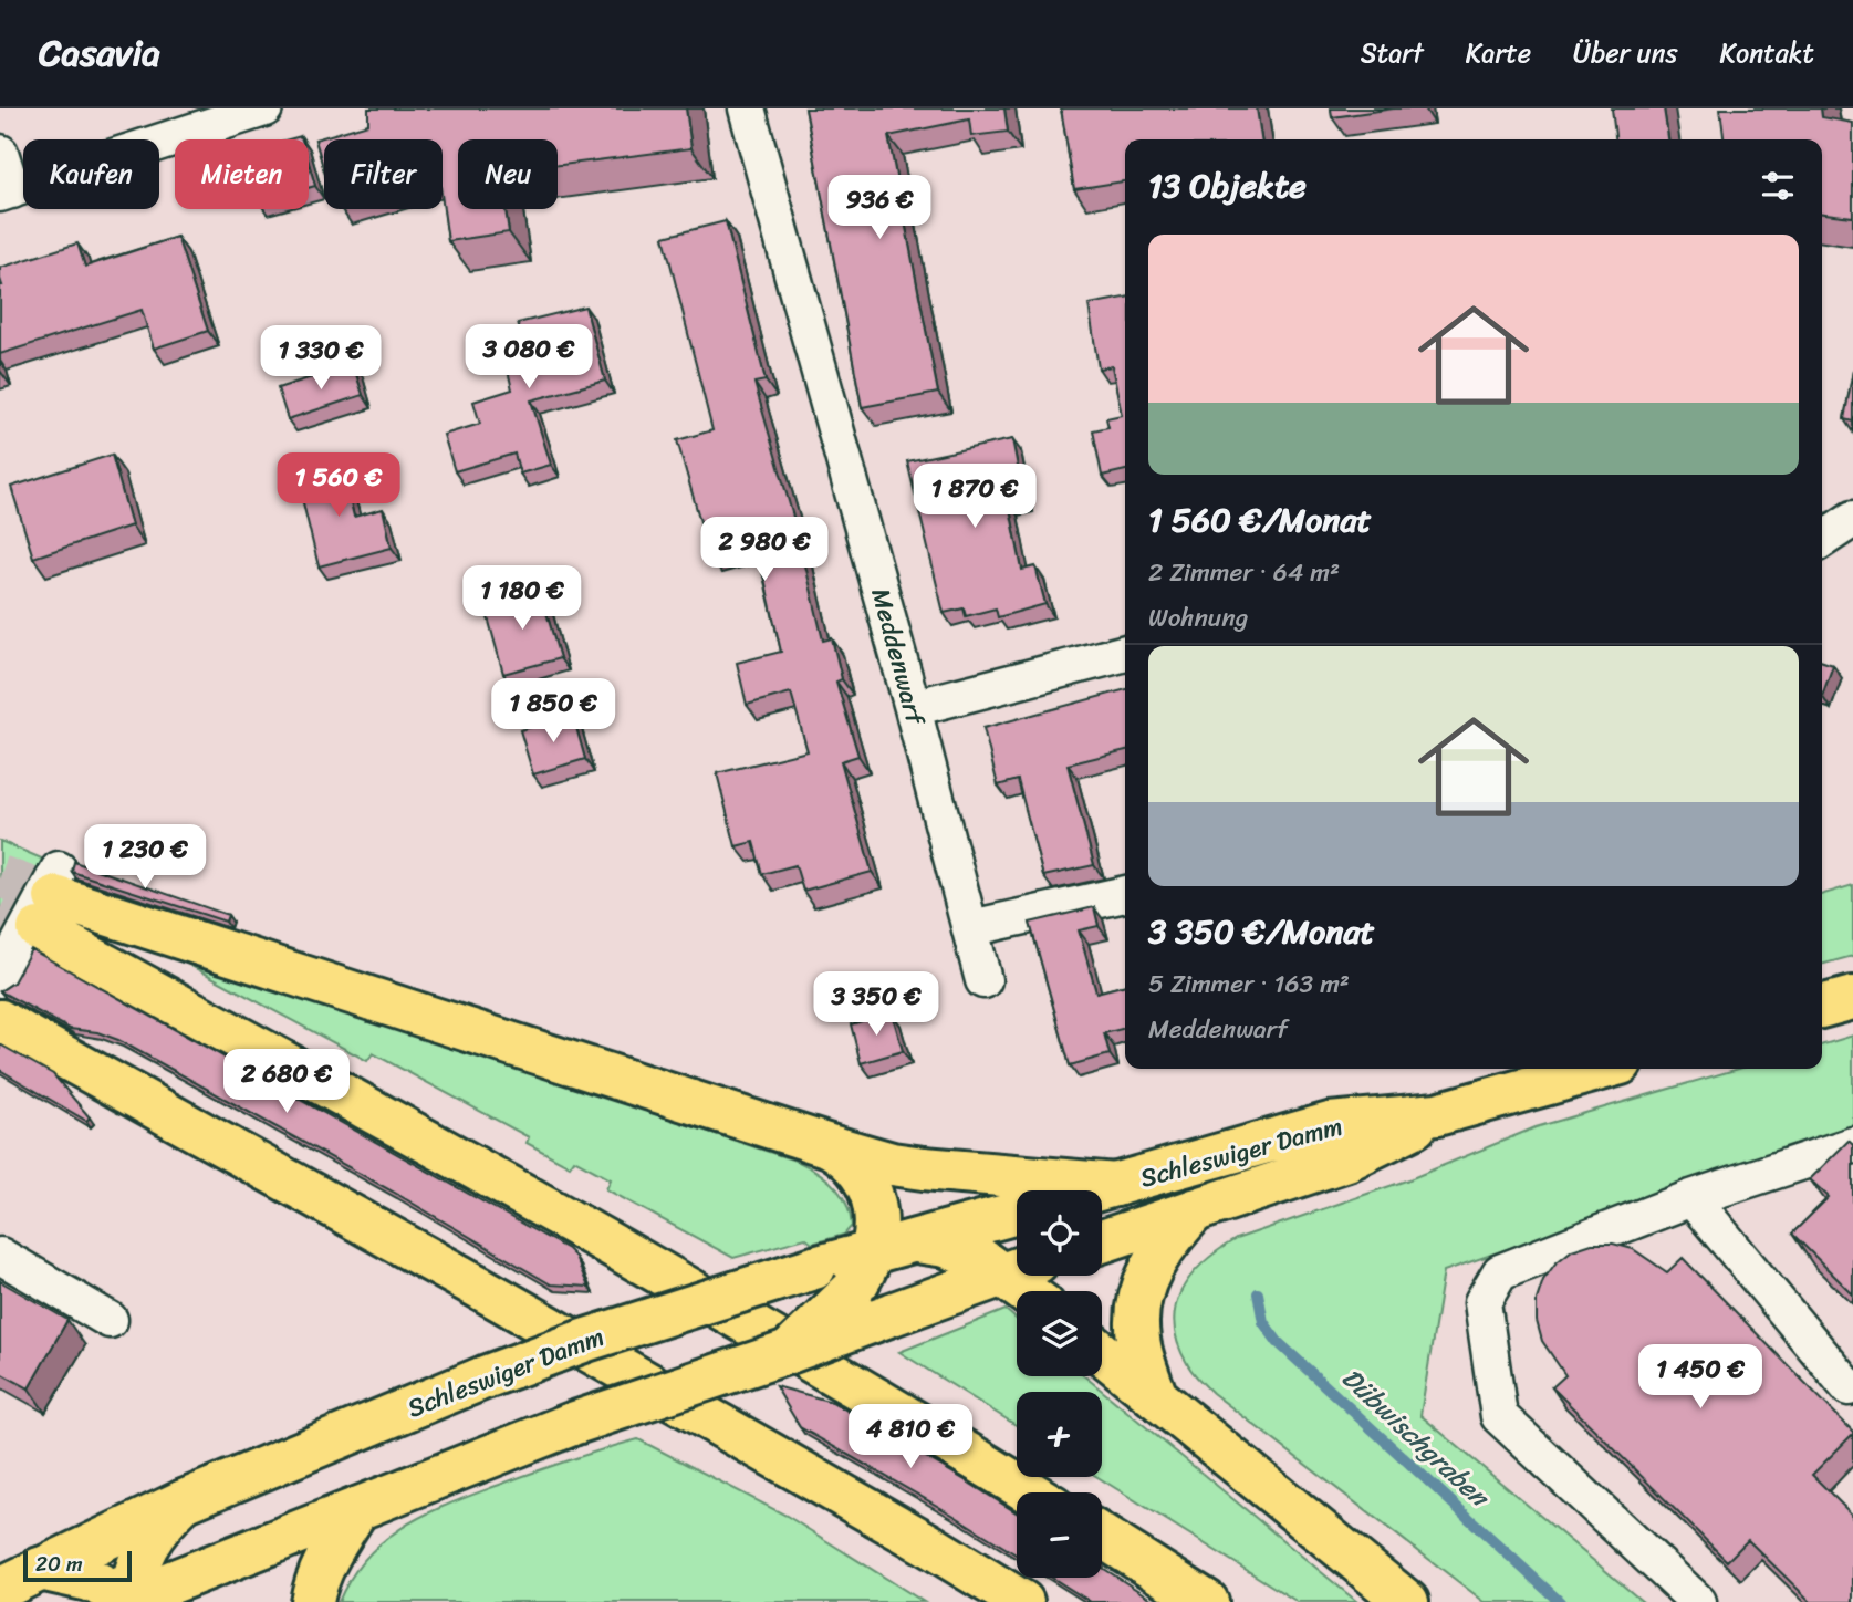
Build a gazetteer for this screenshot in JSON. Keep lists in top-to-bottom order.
{
  "streets": {
    "main road": ["Schleswiger Damm"],
    "street": ["Meddenwarf"]
  },
  "water": ["Dübwischgraben"],
  "scale_bar": "20 m",
  "page": {
    "header": "Casavia",
    "nav": [
      "Start",
      "Karte",
      "Über uns",
      "Kontakt"
    ],
    "chip": [
      "Kaufen",
      "Mieten",
      "Filter",
      "Neu"
    ],
    "heading": "13 Objekte",
    "price": [
      "936 €",
      "3 080 €",
      "1 330 €",
      "1 560 €",
      "1 870 €",
      "2 980 €",
      "1 180 €",
      "1 850 €",
      "1 230 €",
      "3 350 €",
      "2 680 €",
      "1 450 €",
      "4 810 €"
    ],
    "list": [
      {
        "name": "1 560 €/Monat",
        "note": "2 Zimmer · 64 m² · Wohnung"
      },
      {
        "name": "3 350 €/Monat",
        "note": "5 Zimmer · 163 m² · Meddenwarf"
      }
    ],
    "map_buttons": ["+", "−"],
    "scale": "20 m"
  }
}
